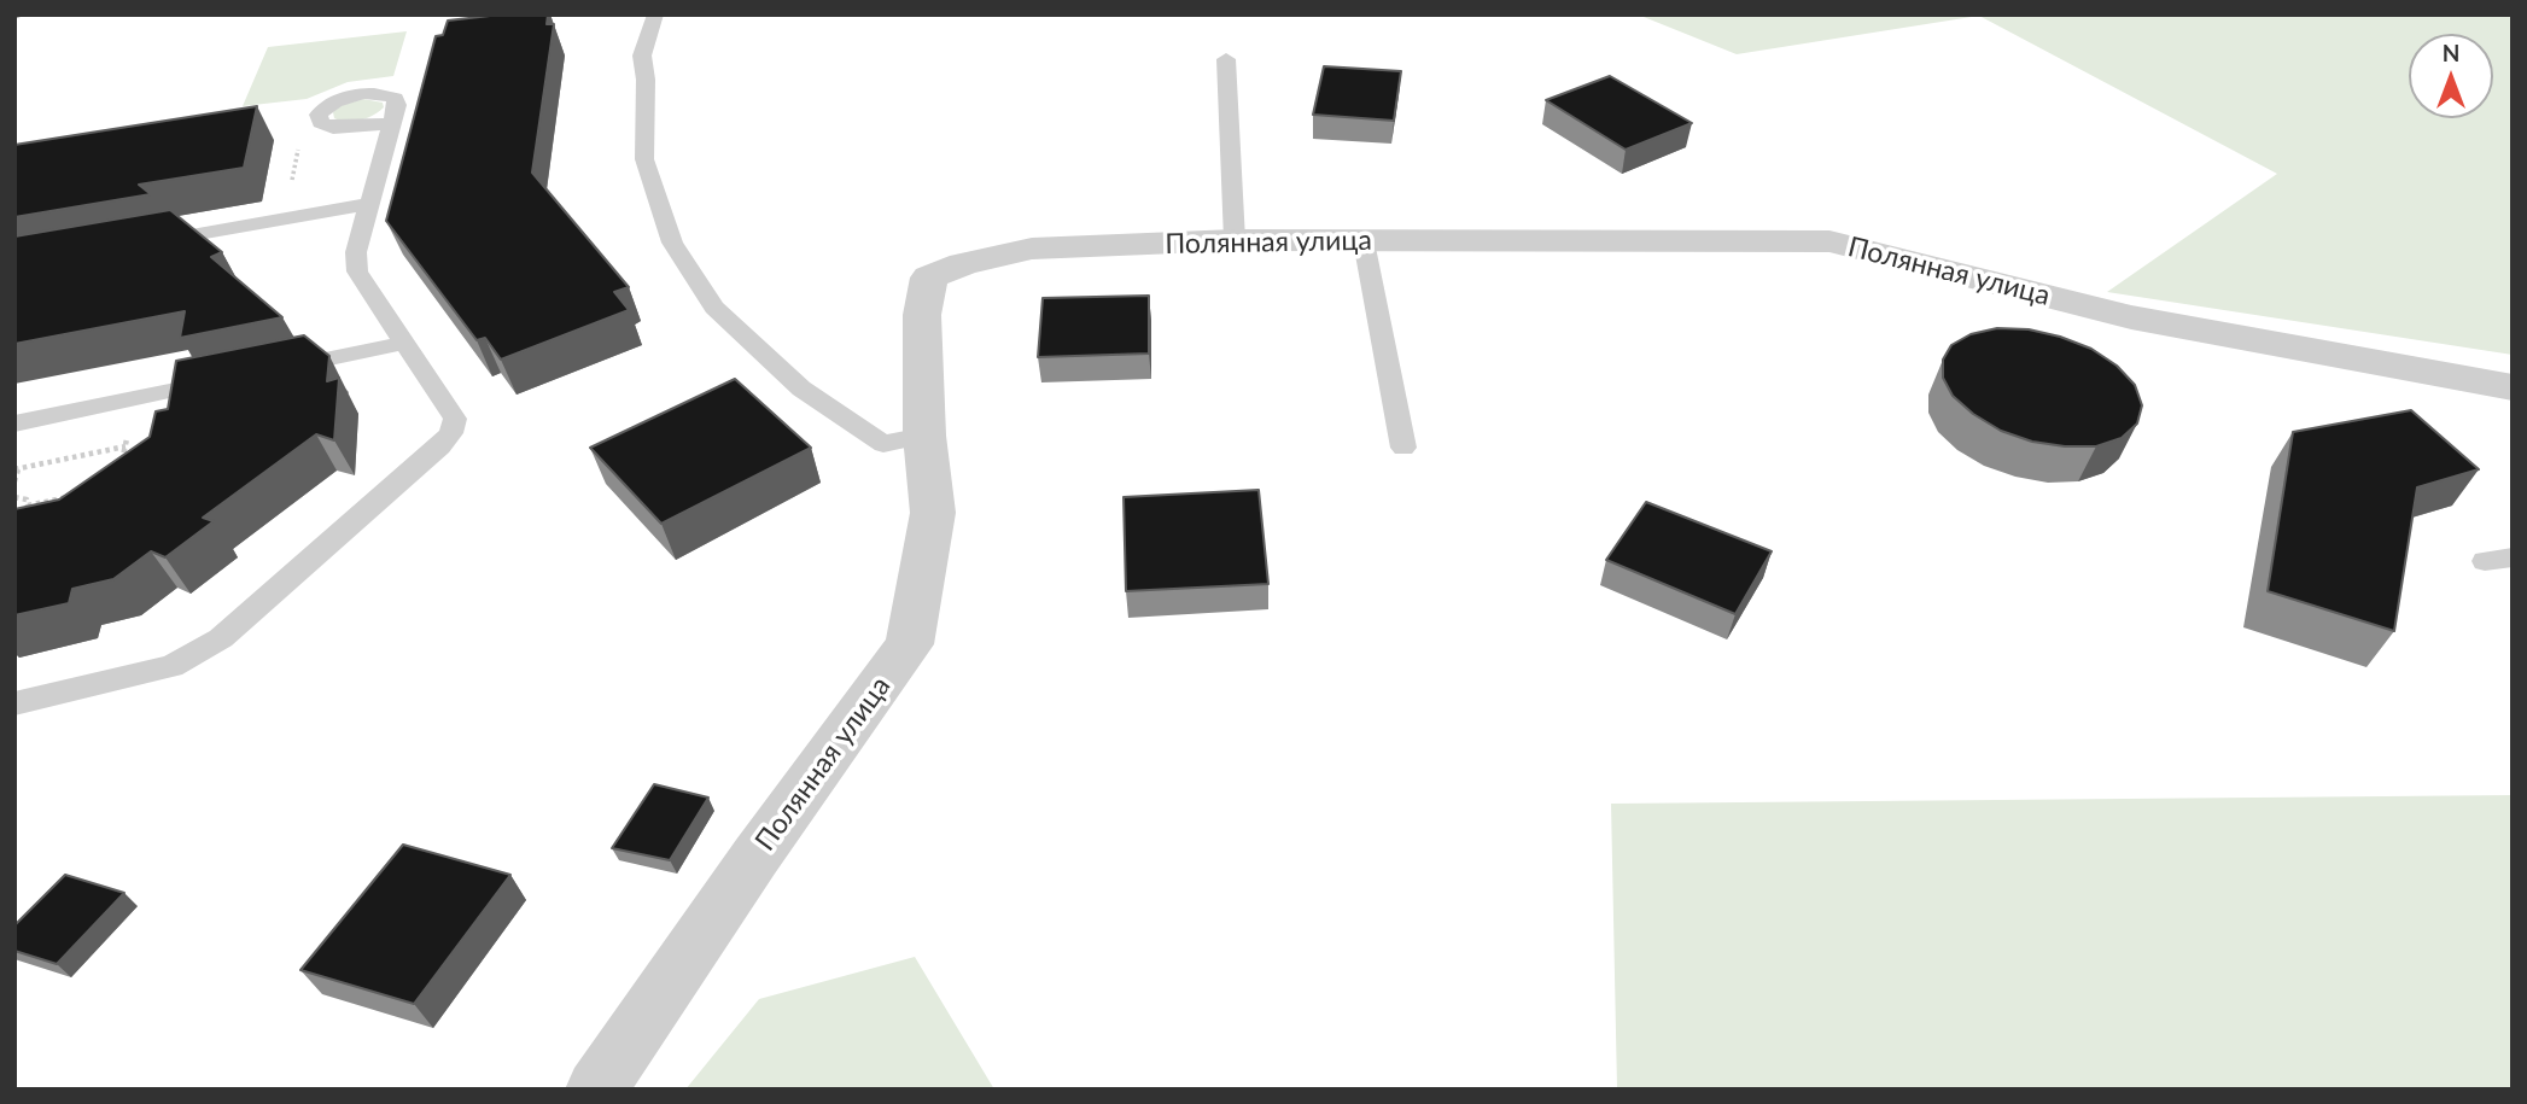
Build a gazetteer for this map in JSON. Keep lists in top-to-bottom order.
{
  "streets": {
    "street": ["Полянная улица"]
  },
  "north": "top"
}
